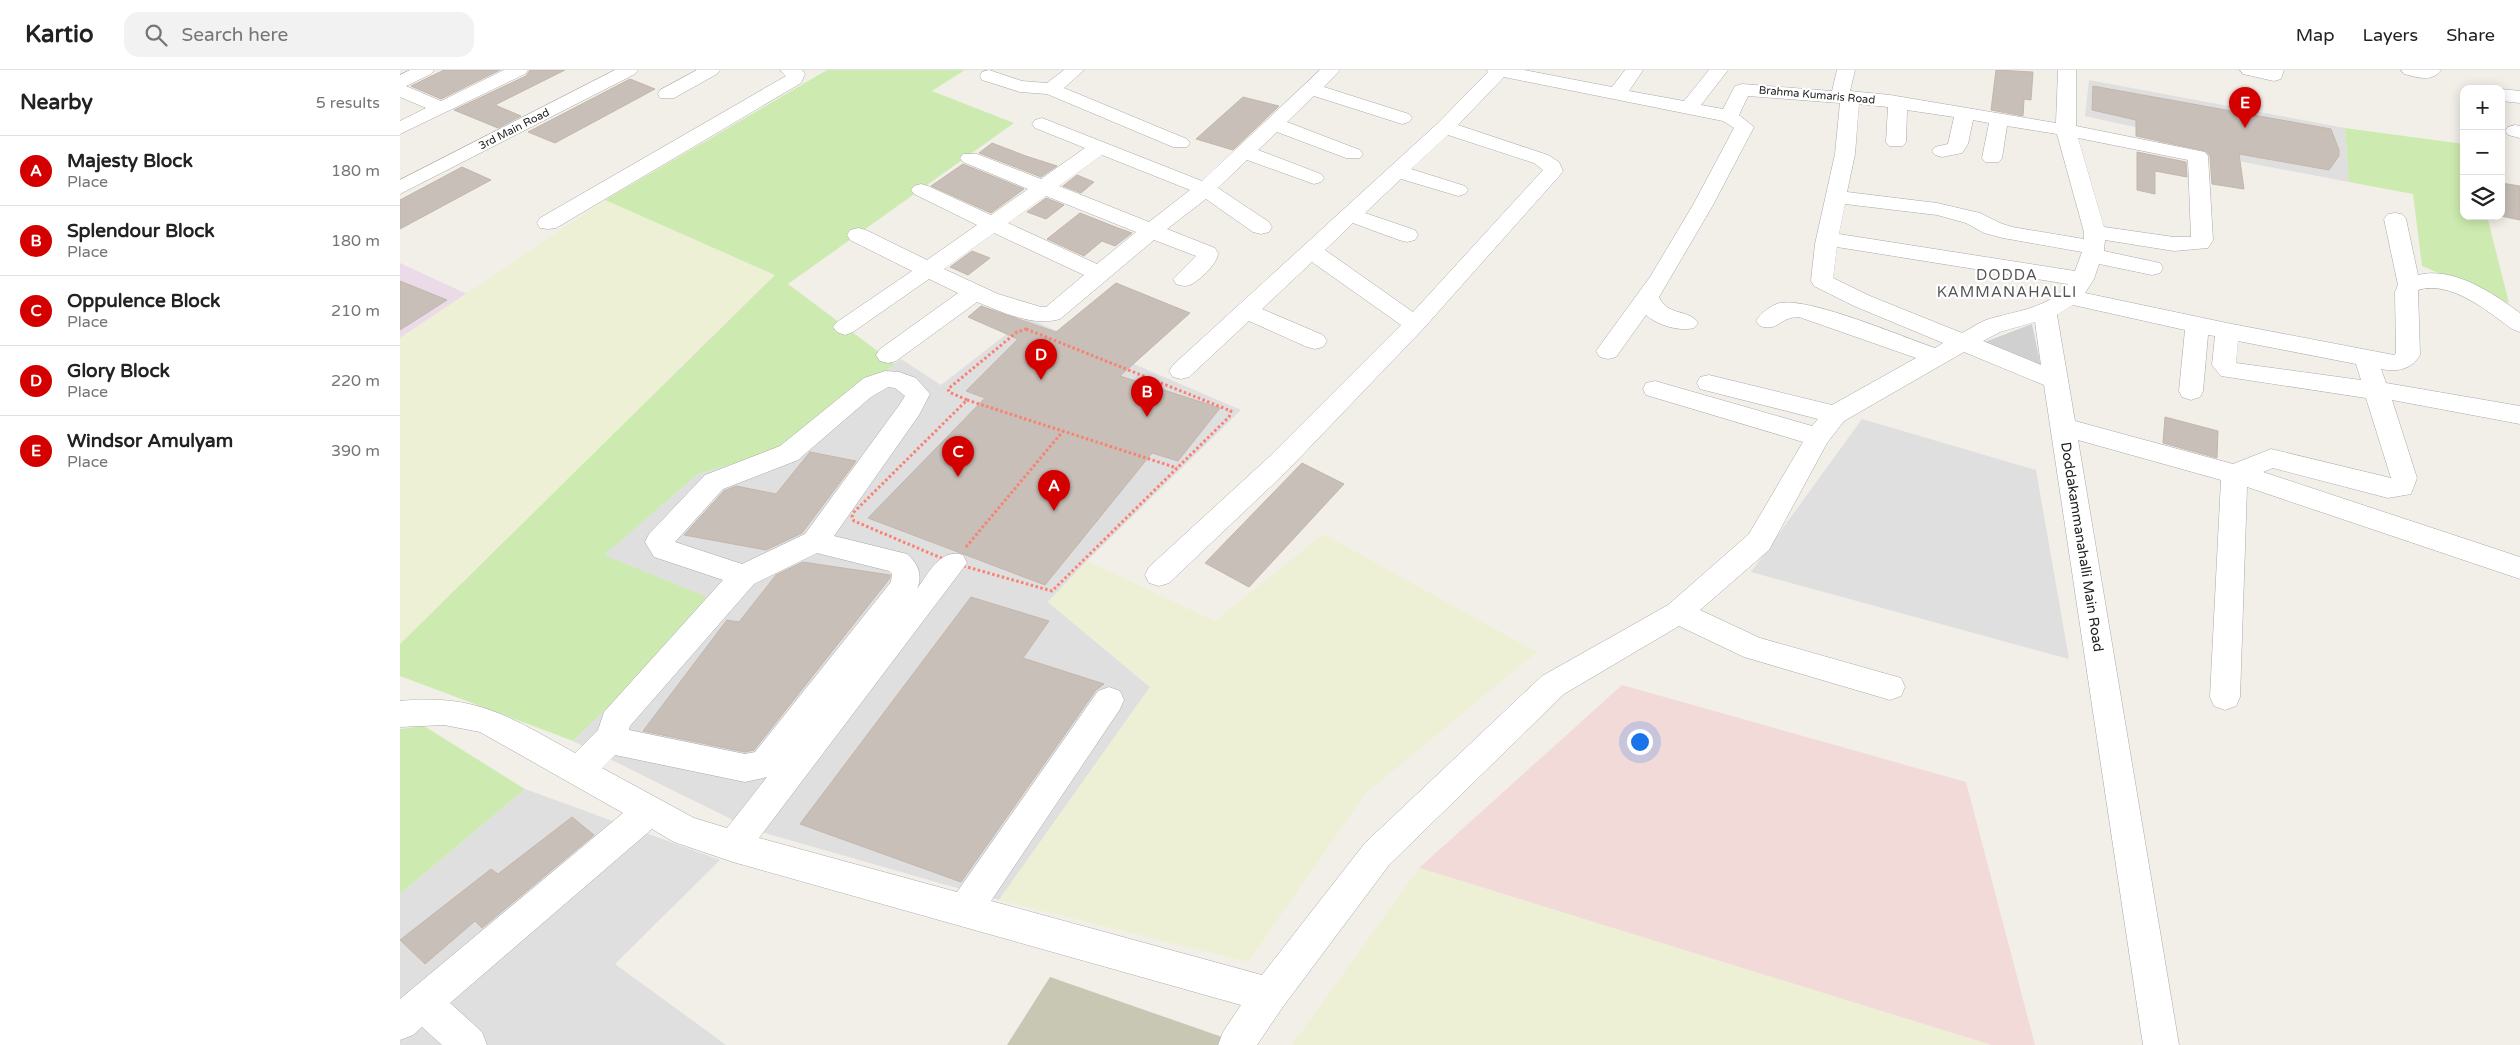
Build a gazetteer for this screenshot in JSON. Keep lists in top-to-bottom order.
{
  "streets": {
    "street": ["Brahma Kumaris Road", "3rd Main Road", "Doddakammanahalli Main Road"]
  },
  "districts": ["DODDA KAMMANAHALLI"],
  "page": {
    "header": "Kartio",
    "search": "Search here",
    "nav": ["Map", "Layers", "Share"],
    "heading": ["Nearby", "5 results"],
    "map_buttons": ["+", "−"],
    "pins": [
      "E",
      "D",
      "B",
      "C",
      "A"
    ],
    "list": [
      {
        "mark": "A",
        "name": "Majesty Block",
        "note": "Place",
        "value": "180 m"
      },
      {
        "mark": "B",
        "name": "Splendour Block",
        "note": "Place",
        "value": "180 m"
      },
      {
        "mark": "C",
        "name": "Oppulence Block",
        "note": "Place",
        "value": "210 m"
      },
      {
        "mark": "D",
        "name": "Glory Block",
        "note": "Place",
        "value": "220 m"
      },
      {
        "mark": "E",
        "name": "Windsor Amulyam",
        "note": "Place",
        "value": "390 m"
      }
    ]
  }
}
